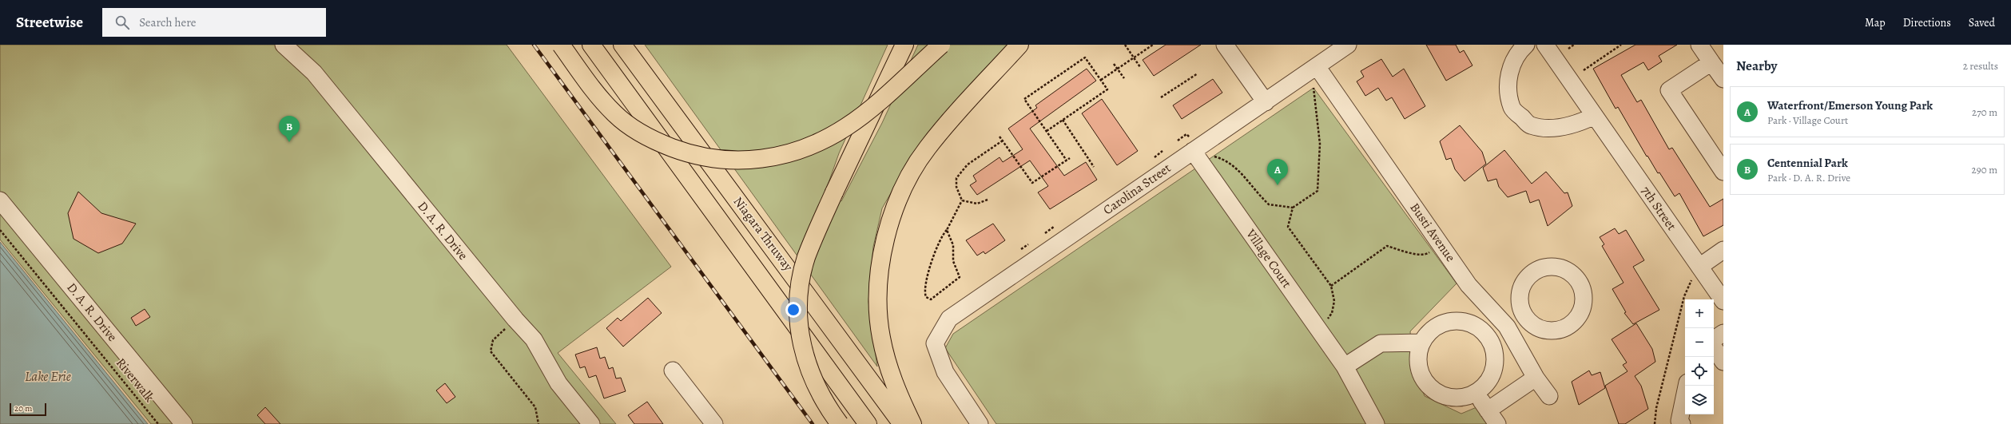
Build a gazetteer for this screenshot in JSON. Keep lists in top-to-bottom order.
{
  "streets": {
    "highway": ["Niagara Thruway"],
    "street": [
      "Carolina Street",
      "7th Street",
      "D. A. R. Drive",
      "Busti Avenue",
      "Village Court"
    ],
    "path": ["Riverwalk"]
  },
  "crossings": [
    ["Carolina Street", "Busti Avenue"],
    ["Carolina Street", "Village Court"]
  ],
  "water": ["Lake Erie"],
  "scale_bar": "20 m",
  "page": {
    "header": "Streetwise",
    "search": "Search here",
    "nav": ["Map", "Directions", "Saved"],
    "heading": ["Nearby", "2 results"],
    "list": [
      {
        "mark": "A",
        "name": "Waterfront/Emerson Young Park",
        "note": "Park · Village Court",
        "value": "270 m"
      },
      {
        "mark": "B",
        "name": "Centennial Park",
        "note": "Park · D. A. R. Drive",
        "value": "290 m"
      }
    ],
    "pins": ["B", "A"],
    "map_buttons": ["+", "−"],
    "scale": "20 m"
  }
}
